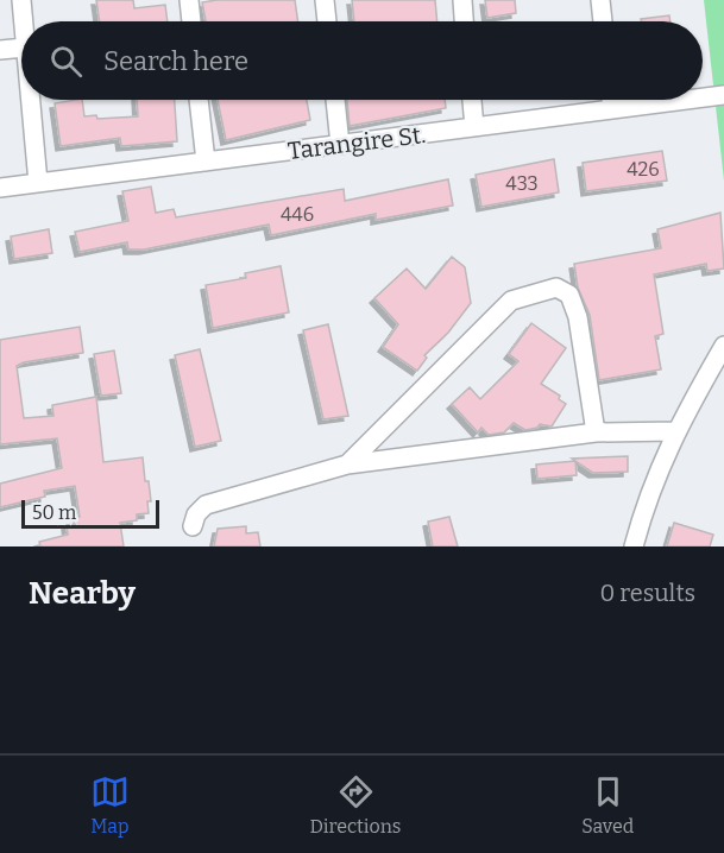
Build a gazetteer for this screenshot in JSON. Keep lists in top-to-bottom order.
{
  "streets": {
    "street": ["Tarangire St."]
  },
  "house_numbers": ["426", "433", "446"],
  "scale_bar": "50 m",
  "page": {
    "search": "Search here",
    "scale": "50 m",
    "heading": ["Nearby", "0 results"],
    "nav": ["Map", "Directions", "Saved"]
  }
}
